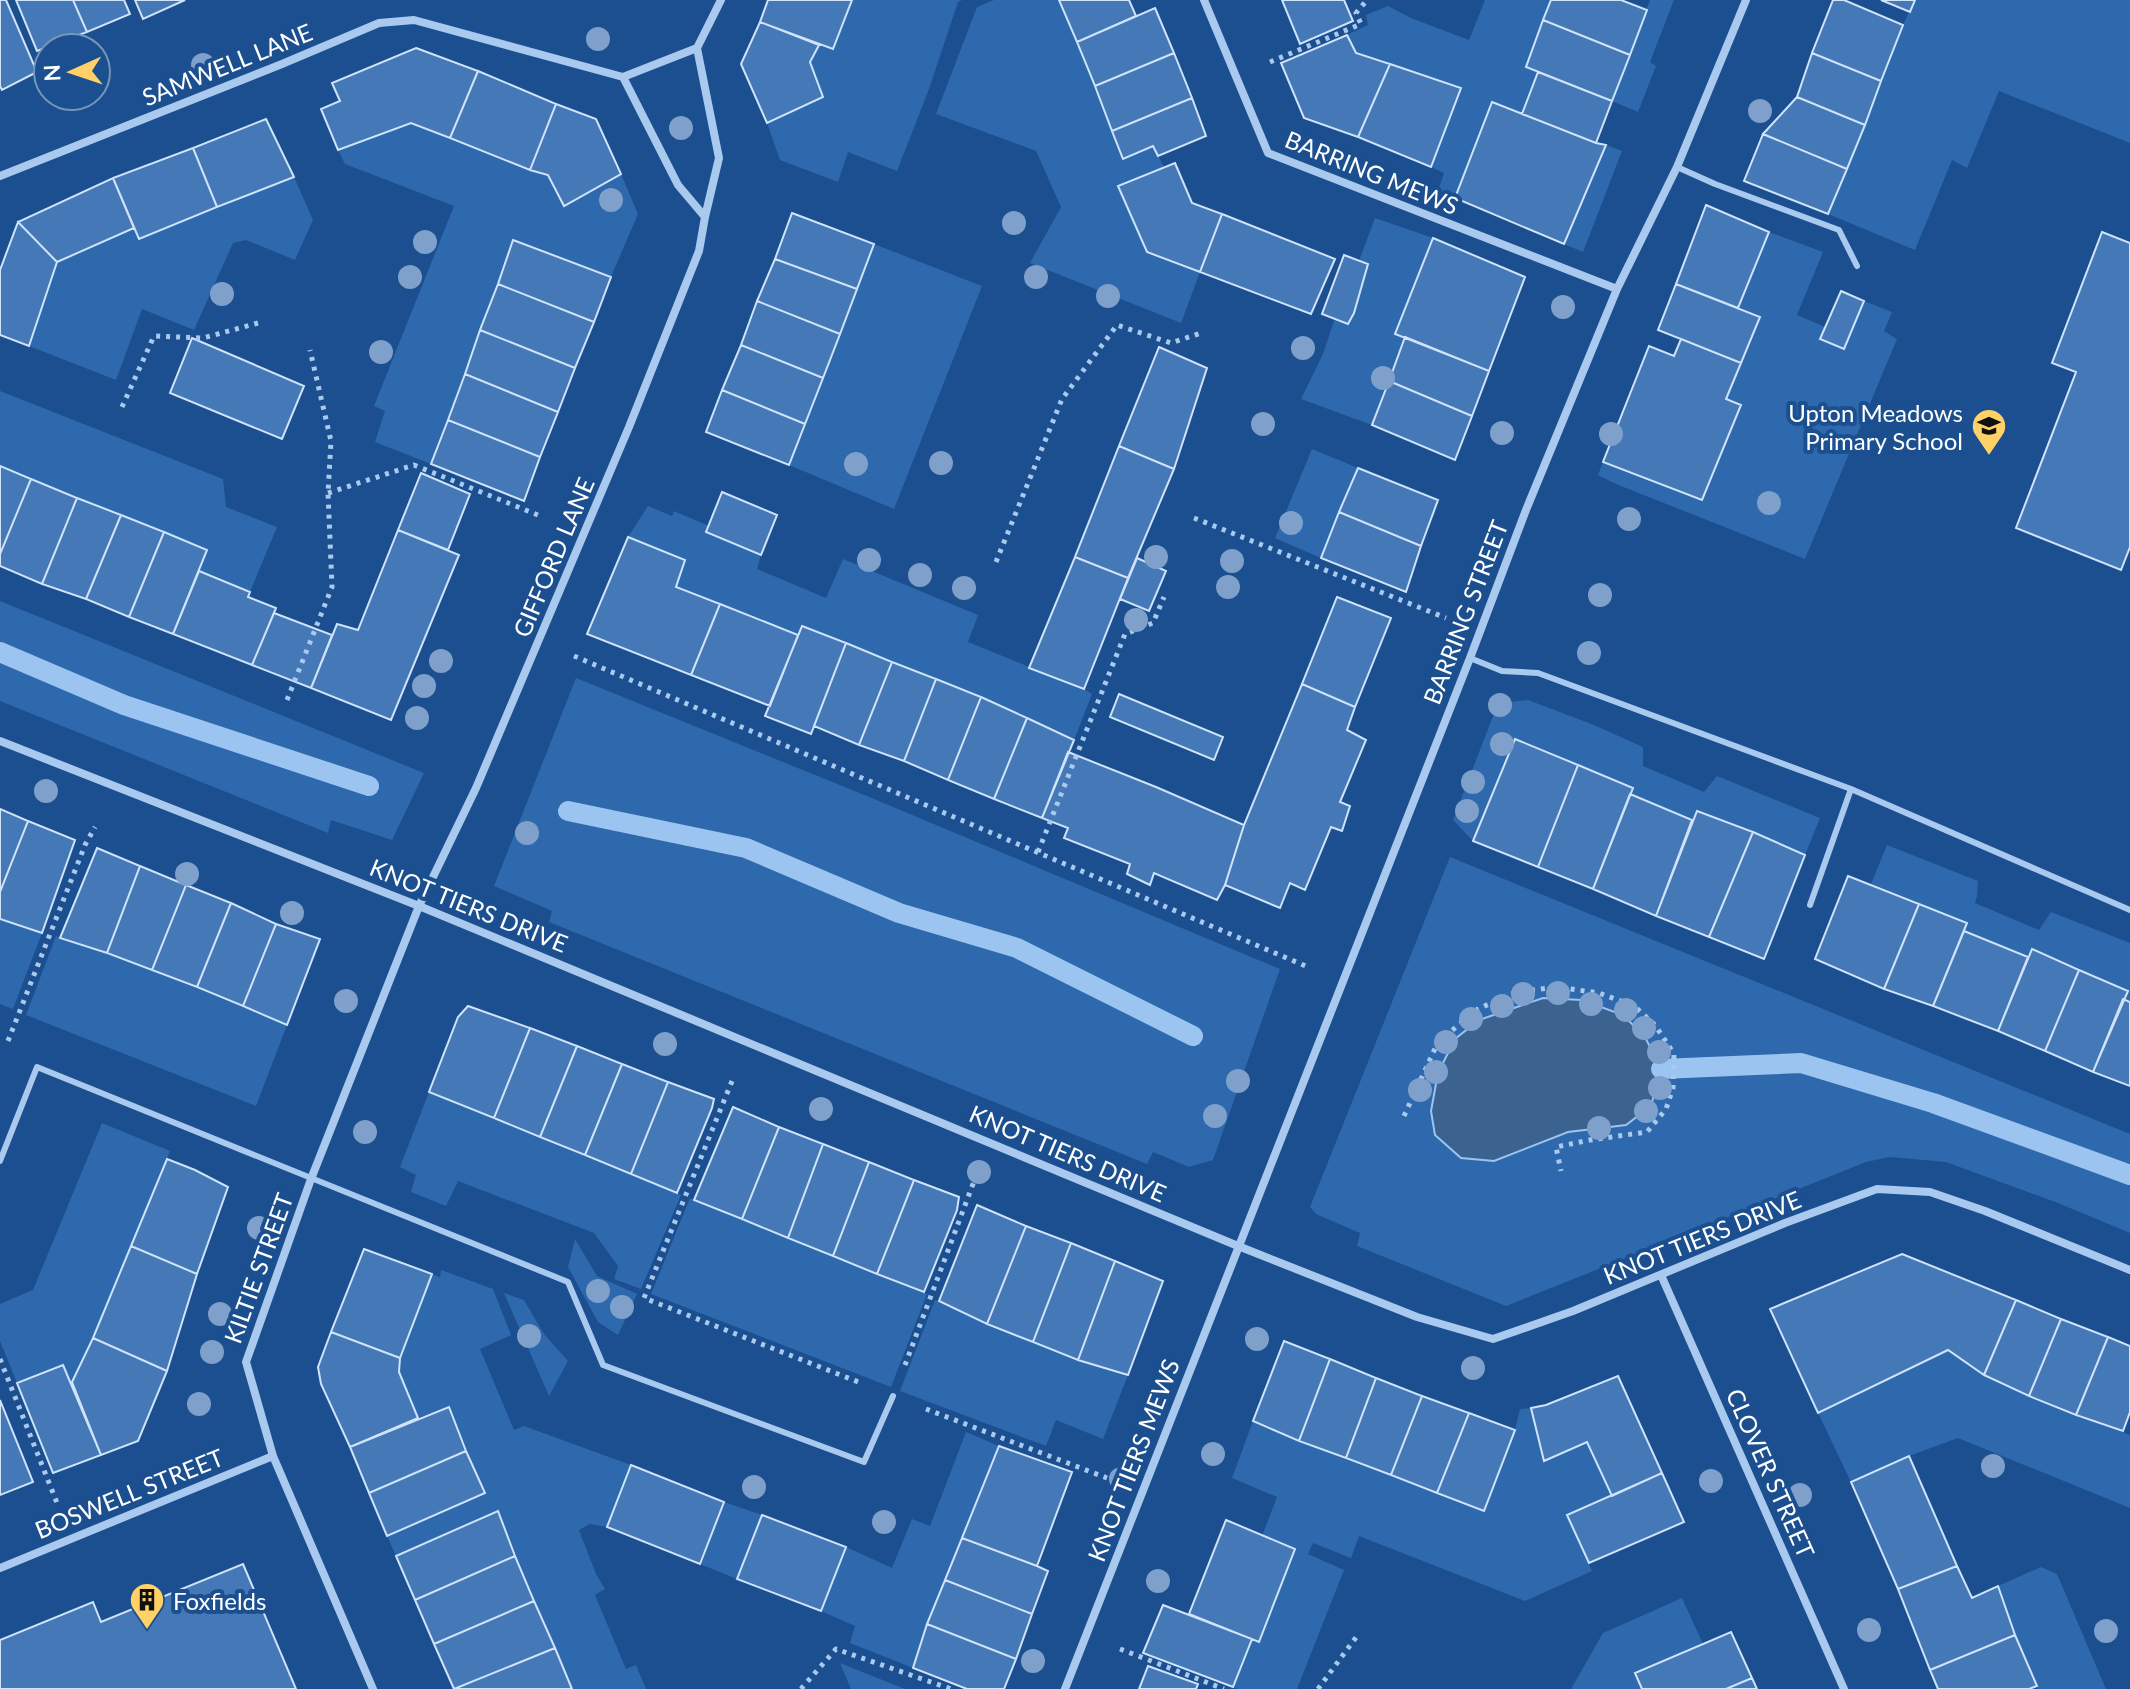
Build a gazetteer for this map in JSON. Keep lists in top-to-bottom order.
{
  "streets": {
    "street": [
      "SAMWELL LANE",
      "BARRING MEWS",
      "GIFFORD LANE",
      "BARRING STREET",
      "KNOT TIERS DRIVE",
      "KILTIE STREET",
      "KNOT TIERS MEWS",
      "CLOVER STREET",
      "BOSWELL STREET"
    ]
  },
  "crossings": [
    ["BARRING MEWS", "BARRING STREET"],
    ["GIFFORD LANE", "KNOT TIERS DRIVE"],
    ["GIFFORD LANE", "KILTIE STREET"],
    ["BARRING STREET", "KNOT TIERS DRIVE"],
    ["BARRING STREET", "KNOT TIERS MEWS"],
    ["KNOT TIERS DRIVE", "KILTIE STREET"],
    ["KNOT TIERS DRIVE", "KNOT TIERS MEWS"],
    ["KNOT TIERS DRIVE", "CLOVER STREET"],
    ["KILTIE STREET", "BOSWELL STREET"]
  ],
  "places": {
    "school or university": ["Upton Meadows Primary School"],
    "building": ["Foxfields"]
  },
  "north": "left"
}
